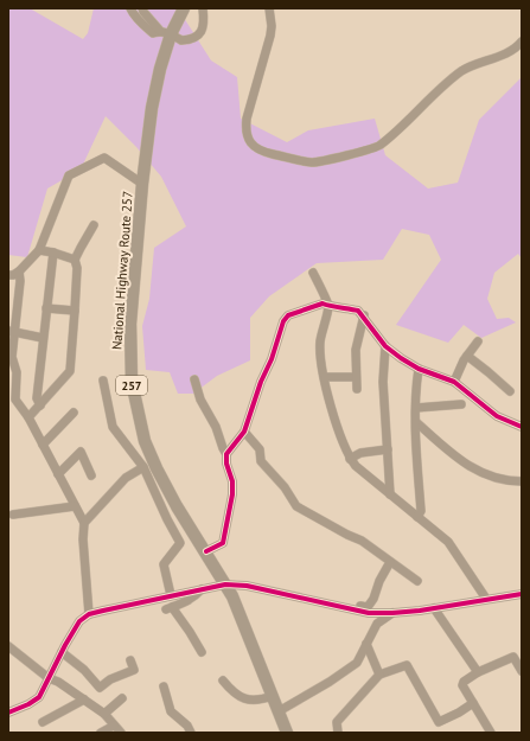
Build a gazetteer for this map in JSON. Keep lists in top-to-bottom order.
{
  "streets": {
    "highway": ["National Highway Route 257", "257"]
  }
}
